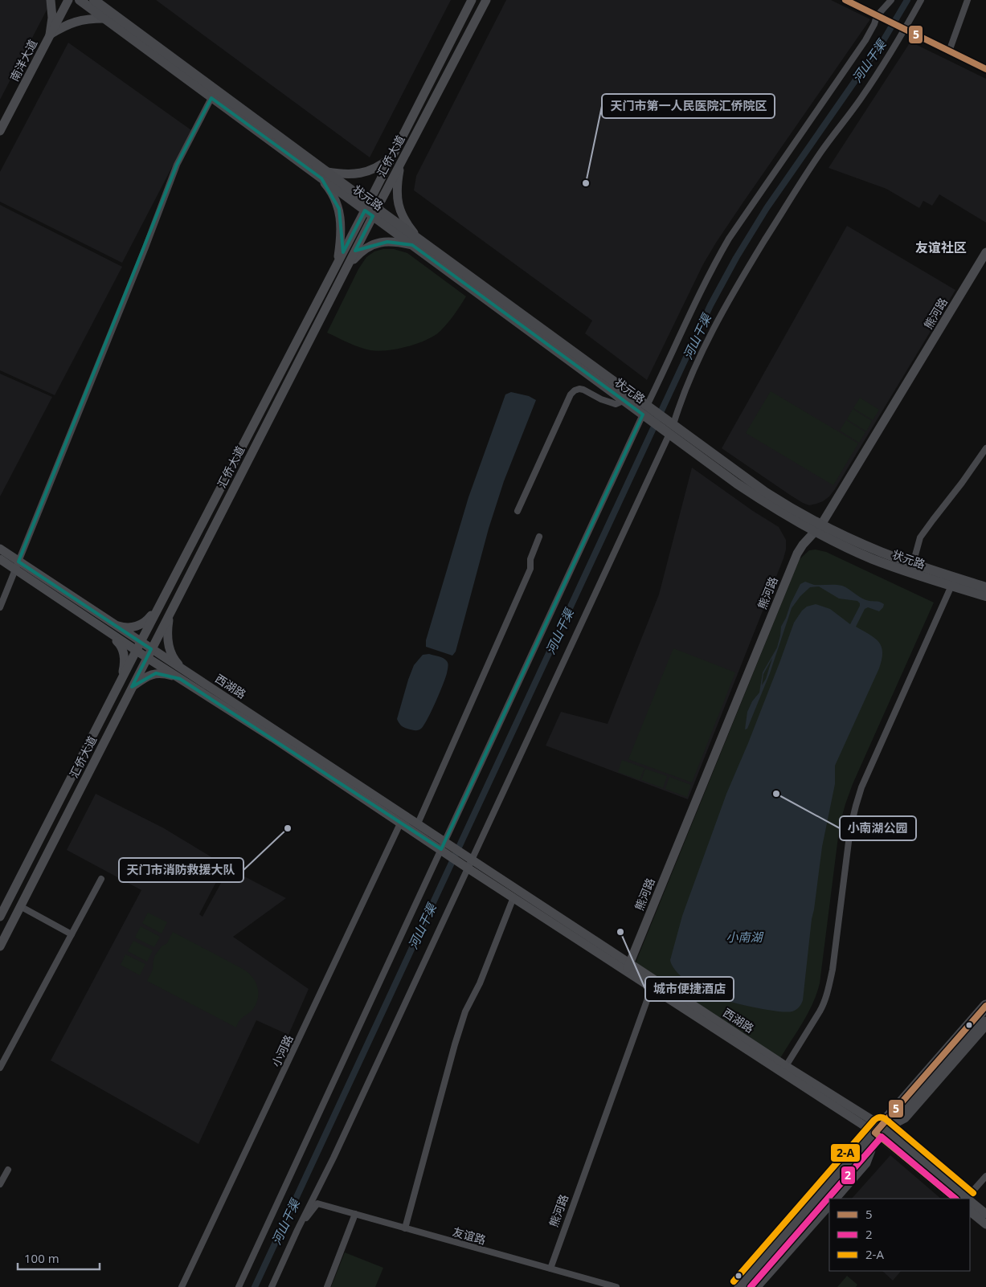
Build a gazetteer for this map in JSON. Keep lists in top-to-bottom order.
{
  "streets": {
    "main road": [
      "南洋大道",
      "汇侨大道",
      "状元路",
      "熊河路",
      "西湖路"
    ],
    "street": ["小河路", "友谊路"]
  },
  "crossings": [
    ["汇侨大道", "状元路"],
    ["汇侨大道", "西湖路"],
    ["状元路", "熊河路"],
    ["熊河路", "西湖路"],
    ["熊河路", "友谊路"],
    ["西湖路", "小河路"]
  ],
  "districts": ["友谊社区"],
  "water": ["河山干渠", "小南湖"],
  "places": [
    "天门市第一人民医院汇侨院区",
    "小南湖公园",
    "天门市消防救援大队",
    "城市便捷酒店"
  ],
  "lines": ["transit line 5", "transit line 2-A", "transit line 2"],
  "legend": ["5", "2", "2-A"],
  "scale_bar": "100 m"
}
